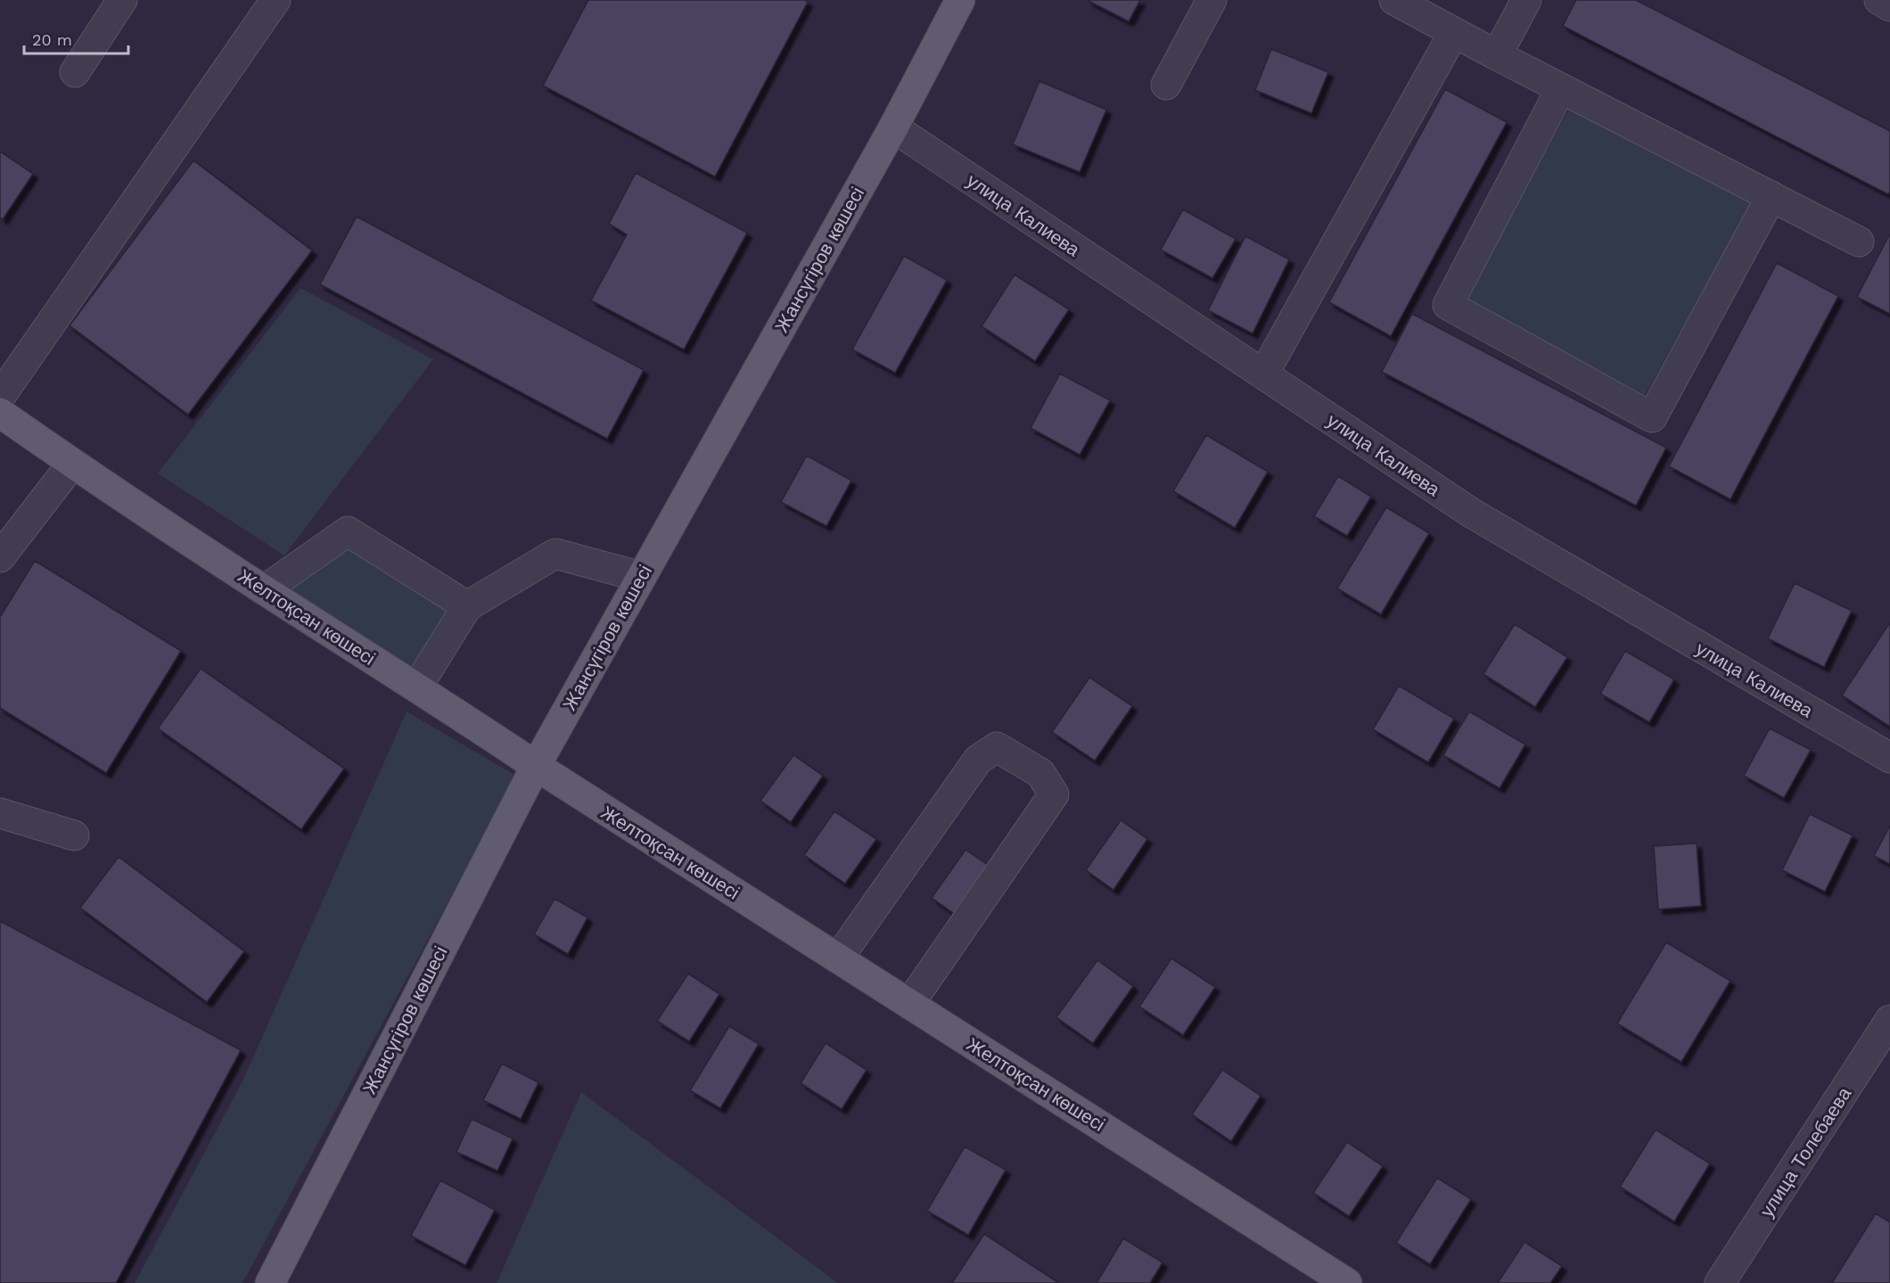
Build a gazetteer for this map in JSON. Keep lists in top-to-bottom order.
{
  "streets": {
    "main road": ["Жансүгіров көшесі", "Желтоқсан көшесі"],
    "street": ["улица Калиева", "улица Толебаева"]
  },
  "crossings": [
    ["улица Калиева", "Жансүгіров көшесі"],
    ["Жансүгіров көшесі", "Желтоқсан көшесі"]
  ],
  "scale_bar": "20 m"
}
